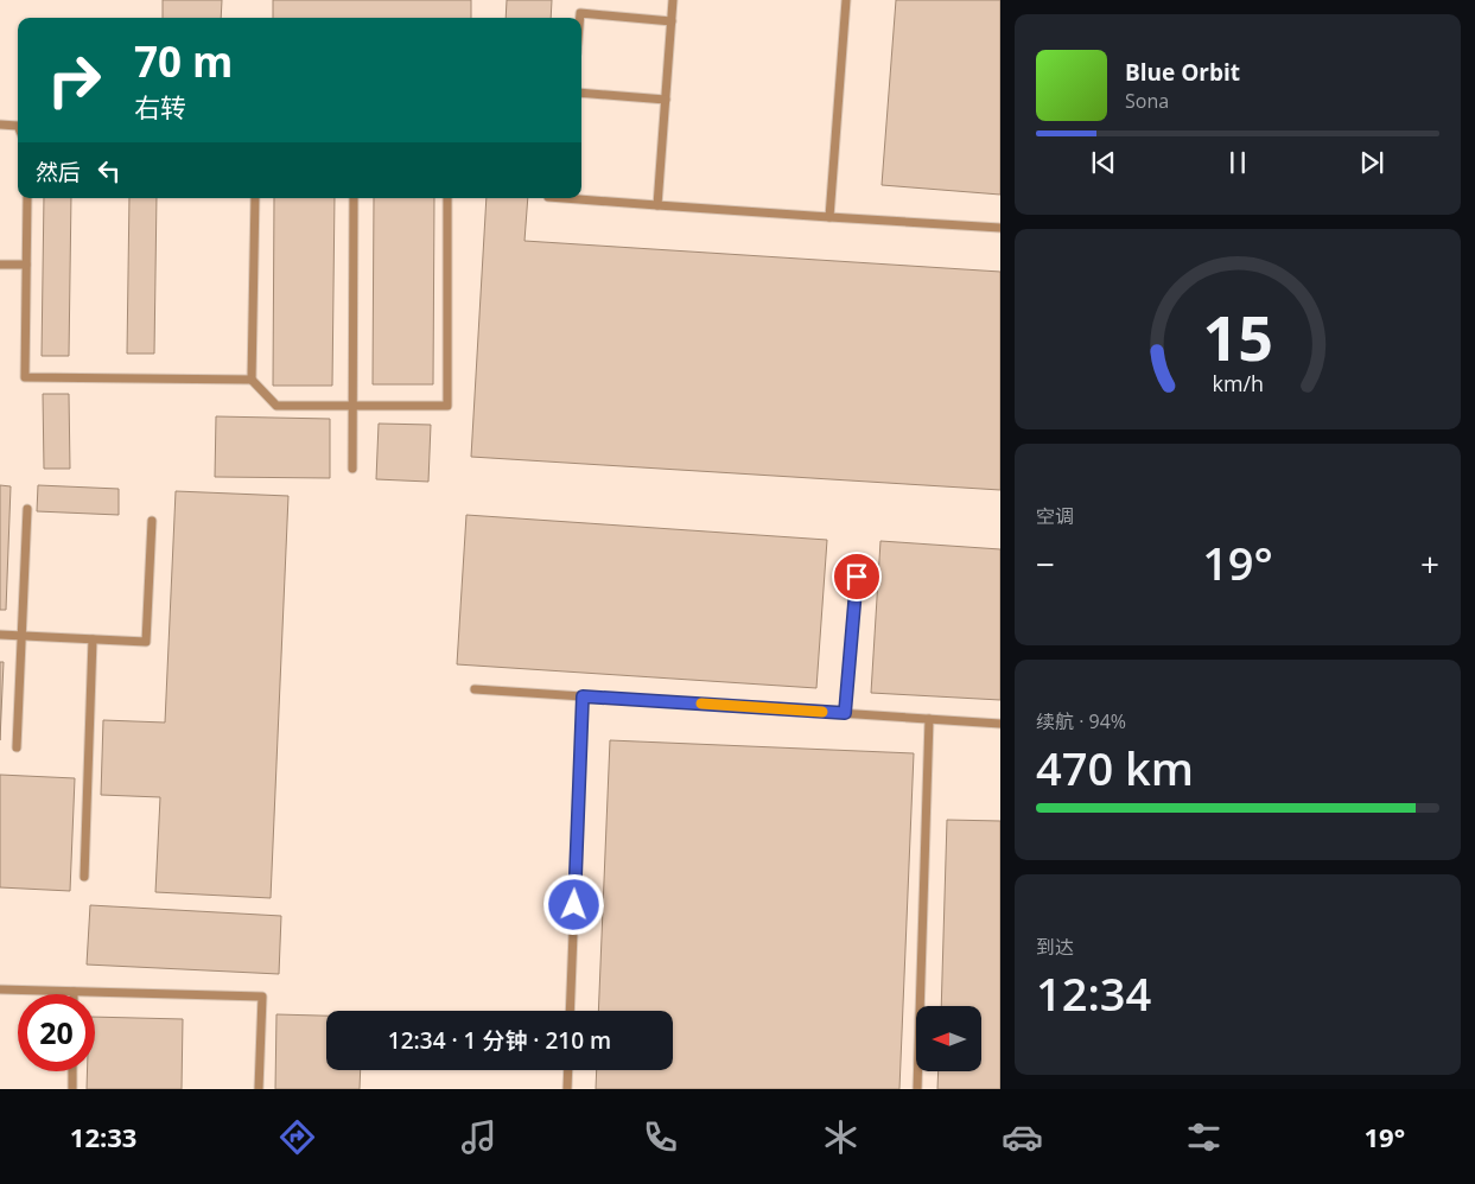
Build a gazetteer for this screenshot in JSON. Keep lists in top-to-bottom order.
{
  "north": "left",
  "page": {
    "turn": ["70 m", "右转"],
    "song": ["Blue Orbit", "Sona"],
    "then": "然后",
    "tile": [
      "空调",
      ["续航 · 94%", "470 km"],
      ["到达", "12:34"]
    ],
    "heat": ["−", "19°", "+"],
    "limit": "20",
    "trip": "12:34 · 1 分钟 · 210 m",
    "tabs": ["12:33", "19°"],
    "gauge": ["15", "km/h"]
  }
}
